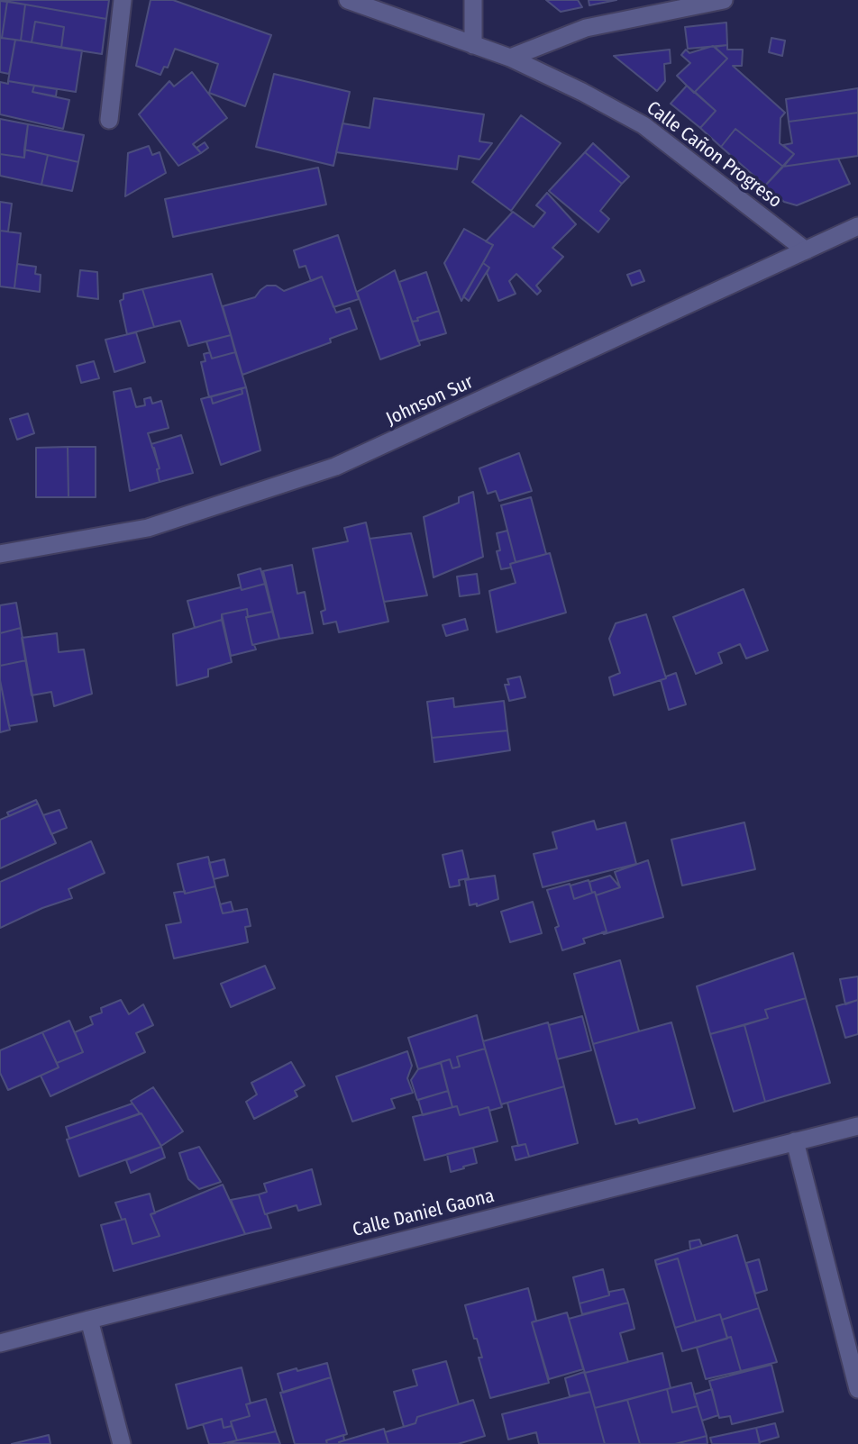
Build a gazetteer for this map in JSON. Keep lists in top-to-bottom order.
{
  "streets": {
    "street": ["Calle Cañon Progreso", "Johnson Sur", "Calle Daniel Gaona"]
  },
  "crossings": [
    ["Calle Cañon Progreso", "Johnson Sur"]
  ]
}
